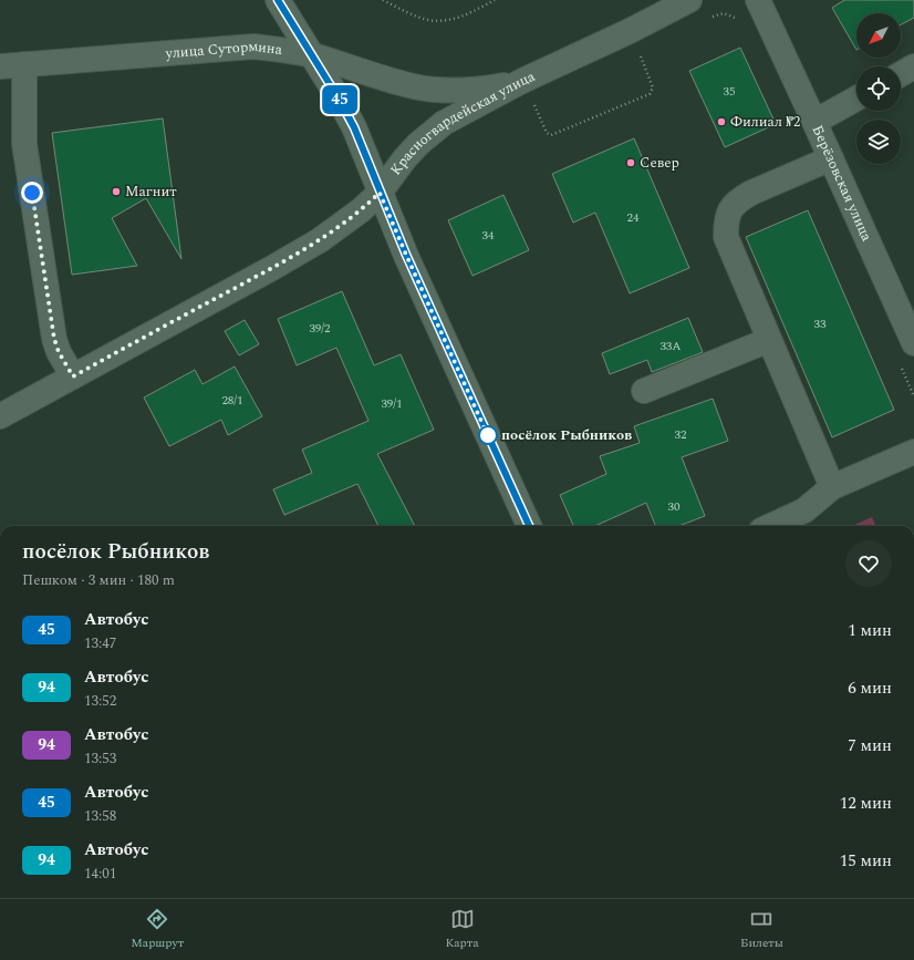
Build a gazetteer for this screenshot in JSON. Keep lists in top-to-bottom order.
{
  "streets": {
    "street": ["улица Сутормина", "Красногвардейская улица", "Берёзовская улица"]
  },
  "crossings": [
    ["улица Сутормина", "Красногвардейская улица"]
  ],
  "places": [
    "Филиал №2",
    "Север",
    "Магнит",
    "посёлок Рыбников"
  ],
  "lines": ["bus line 45"],
  "house_numbers": [
    "35",
    "24",
    "34",
    "33",
    "39/2",
    "33А",
    "28/1",
    "39/1",
    "32",
    "30"
  ],
  "north": "bottom left",
  "page": {
    "on_map": "45",
    "heading": ["посёлок Рыбников", "Пешком · 3 мин · 180 m"],
    "list": [
      {
        "mark": "45",
        "name": "Автобус",
        "note": "13:47",
        "value": "1 мин"
      },
      {
        "mark": "94",
        "name": "Автобус",
        "note": "13:52",
        "value": "6 мин"
      },
      {
        "mark": "94",
        "name": "Автобус",
        "note": "13:53",
        "value": "7 мин"
      },
      {
        "mark": "45",
        "name": "Автобус",
        "note": "13:58",
        "value": "12 мин"
      },
      {
        "mark": "94",
        "name": "Автобус",
        "note": "14:01",
        "value": "15 мин"
      }
    ],
    "tabs": ["Маршрут", "Карта", "Билеты"]
  }
}
